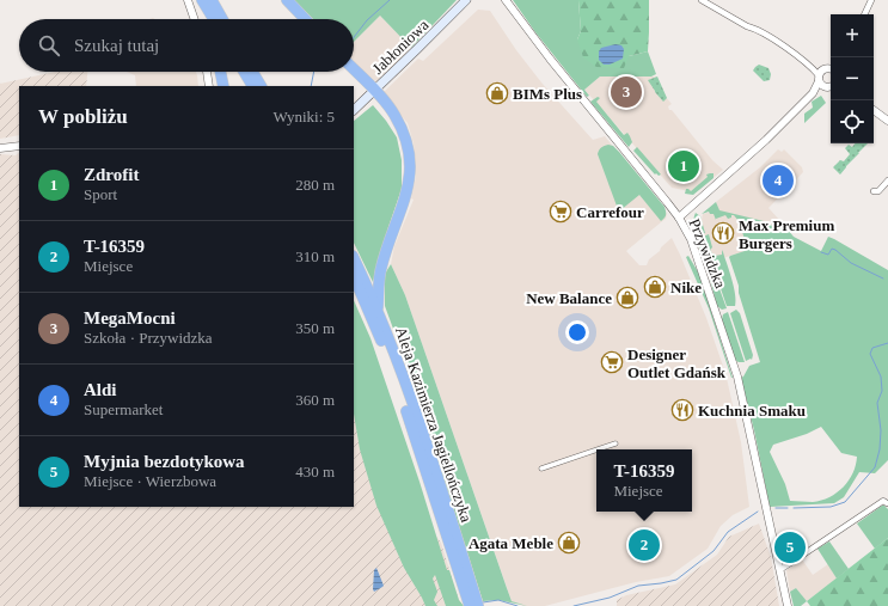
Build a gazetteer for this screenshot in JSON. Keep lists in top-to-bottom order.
{
  "streets": {
    "highway": ["Aleja Kazimierza Jagiellończyka"],
    "main road": ["Jabłoniowa"],
    "street": ["Przywidzka"]
  },
  "places": {
    "shop": [
      "BIMs Plus",
      "Nike",
      "New Balance",
      "Agata Meble"
    ],
    "supermarket": ["Carrefour", "Designer Outlet Gdańsk"],
    "restaurant": ["Max Premium Burgers", "Kuchnia Smaku"]
  },
  "page": {
    "map_buttons": ["+", "−"],
    "search": "Szukaj tutaj",
    "pins": [
      "3",
      "1",
      "4",
      "2",
      "5"
    ],
    "heading": ["W pobliżu", "Wyniki: 5"],
    "list": [
      {
        "mark": "1",
        "name": "Zdrofit",
        "note": "Sport",
        "value": "280 m"
      },
      {
        "mark": "2",
        "name": "T-16359",
        "note": "Miejsce",
        "value": "310 m"
      },
      {
        "mark": "3",
        "name": "MegaMocni",
        "note": "Szkoła · Przywidzka",
        "value": "350 m"
      },
      {
        "mark": "4",
        "name": "Aldi",
        "note": "Supermarket",
        "value": "360 m"
      },
      {
        "mark": "5",
        "name": "Myjnia bezdotykowa",
        "note": "Miejsce · Wierzbowa",
        "value": "430 m"
      }
    ],
    "popup": ["T-16359", "Miejsce"]
  }
}
